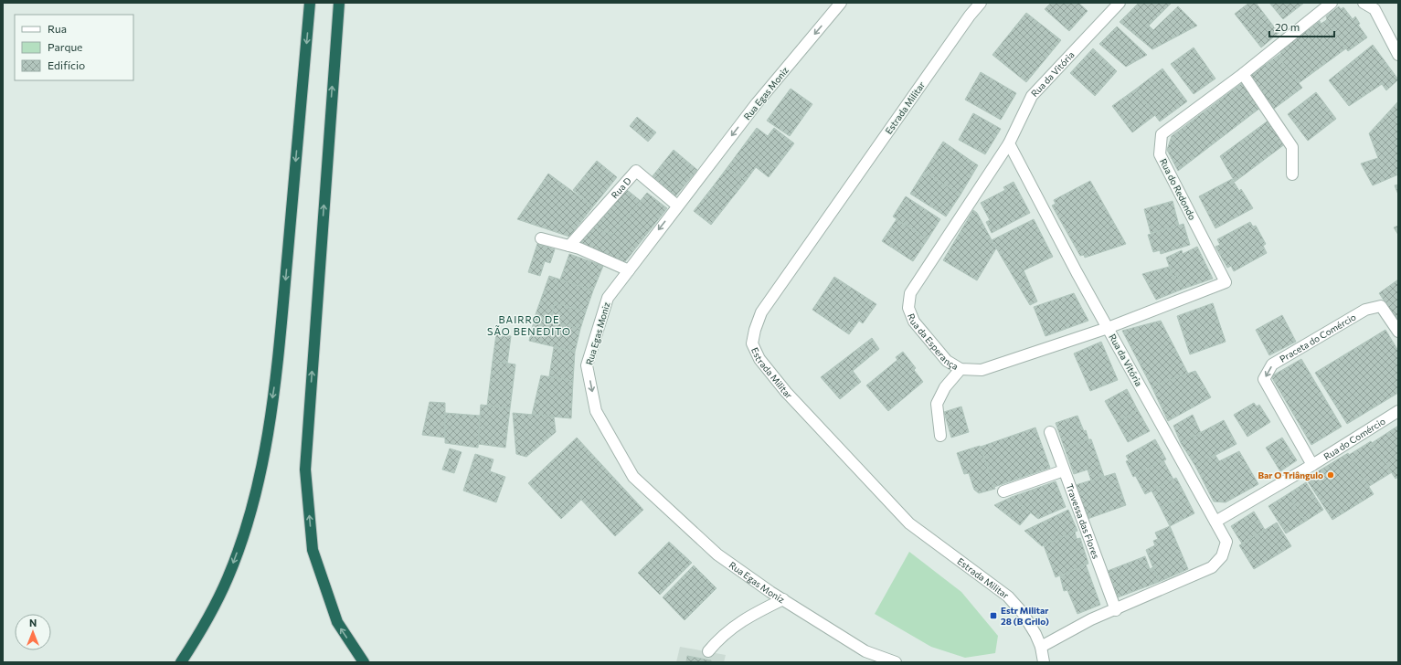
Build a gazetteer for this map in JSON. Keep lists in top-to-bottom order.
{
  "streets": {
    "street": [
      "Rua da Vitória",
      "Rua Egas Moniz",
      "Estrada Militar",
      "Rua D",
      "Rua do Redondo",
      "Praceta do Comércio",
      "Rua da Esperança",
      "Rua do Comércio",
      "Travessa das Flores"
    ]
  },
  "crossings": [
    ["Rua da Vitória", "Estrada Militar"],
    ["Rua da Vitória", "Rua do Redondo"],
    ["Rua da Vitória", "Rua da Esperança"],
    ["Rua da Vitória", "Rua do Comércio"],
    ["Rua da Vitória", "Travessa das Flores"],
    ["Rua Egas Moniz", "Rua D"],
    ["Rua do Redondo", "Rua da Esperança"],
    ["Praceta do Comércio", "Rua do Comércio"]
  ],
  "districts": ["BAIRRO DE SÃO BENEDITO"],
  "places": {
    "other": ["Bar O Triângulo"],
    "transit": ["Estr Militar 28 (B Grilo)"]
  },
  "legend": ["Rua", "Parque", "Edifício"],
  "scale_bar": "20 m",
  "north": "top"
}
